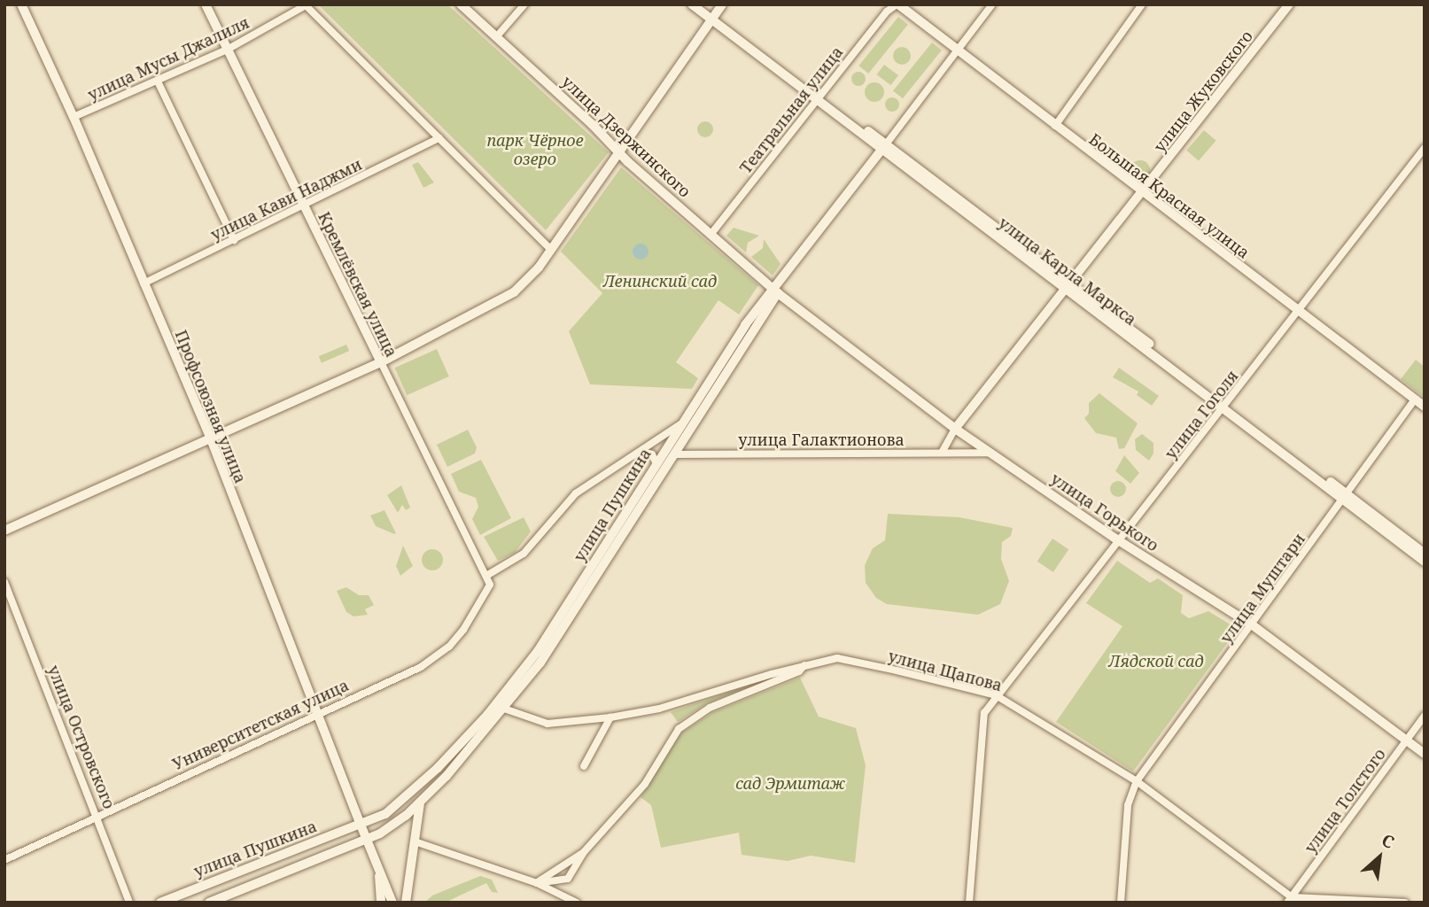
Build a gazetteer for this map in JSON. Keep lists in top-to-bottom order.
{
  "streets": {
    "main road": [
      "улица Дзержинского",
      "улица Карла Маркса",
      "улица Пушкина",
      "улица Горького"
    ],
    "street": [
      "улица Мусы Джалиля",
      "улица Жуковского",
      "Театральная улица",
      "Большая Красная улица",
      "улица Кави Наджми",
      "Кремлёвская улица",
      "Профсоюзная улица",
      "улица Гоголя",
      "улица Галактионова",
      "улица Муштари",
      "улица Щапова",
      "Университетская улица",
      "улица Островского",
      "улица Толстого"
    ]
  },
  "crossings": [
    ["улица Мусы Джалиля", "Кремлёвская улица"],
    ["улица Мусы Джалиля", "Профсоюзная улица"],
    ["улица Жуковского", "Большая Красная улица"],
    ["улица Жуковского", "улица Карла Маркса"],
    ["улица Жуковского", "улица Горького"],
    ["Театральная улица", "улица Дзержинского"],
    ["Театральная улица", "Большая Красная улица"],
    ["Театральная улица", "улица Карла Маркса"],
    ["улица Дзержинского", "улица Пушкина"],
    ["улица Дзержинского", "улица Горького"],
    ["Большая Красная улица", "улица Гоголя"],
    ["Большая Красная улица", "улица Пушкина"],
    ["Большая Красная улица", "улица Муштари"],
    ["улица Кави Наджми", "Кремлёвская улица"],
    ["улица Кави Наджми", "Профсоюзная улица"],
    ["улица Карла Маркса", "улица Гоголя"],
    ["улица Карла Маркса", "улица Пушкина"],
    ["улица Карла Маркса", "улица Муштари"],
    ["Кремлёвская улица", "Университетская улица"],
    ["Профсоюзная улица", "улица Пушкина"],
    ["Профсоюзная улица", "Университетская улица"],
    ["улица Гоголя", "улица Горького"],
    ["улица Гоголя", "улица Щапова"],
    ["улица Галактионова", "улица Пушкина"],
    ["улица Галактионова", "улица Горького"],
    ["улица Пушкина", "улица Горького"],
    ["улица Пушкина", "улица Щапова"],
    ["улица Горького", "улица Муштари"],
    ["улица Горького", "улица Толстого"],
    ["улица Муштари", "улица Щапова"],
    ["улица Щапова", "улица Толстого"],
    ["Университетская улица", "улица Островского"]
  ],
  "parks": [
    "парк Чёрное озеро",
    "Ленинский сад",
    "Лядской сад",
    "сад Эрмитаж"
  ],
  "north": "top right"
}
